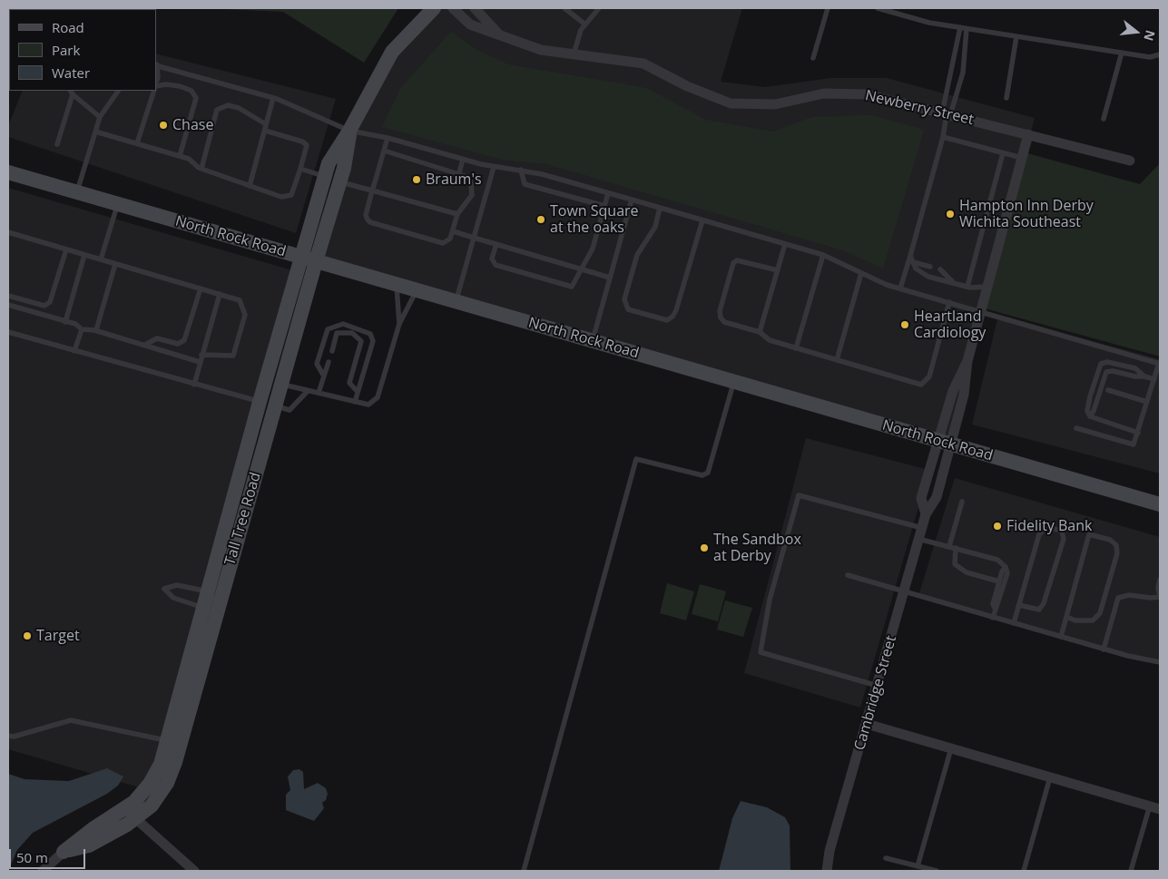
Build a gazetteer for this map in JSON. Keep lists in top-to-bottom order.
{
  "streets": {
    "street": [
      "Newberry Street",
      "North Rock Road",
      "Tall Tree Road",
      "Cambridge Street"
    ]
  },
  "crossings": [
    ["Newberry Street", "Cambridge Street"],
    ["North Rock Road", "Tall Tree Road"],
    ["North Rock Road", "Cambridge Street"]
  ],
  "places": [
    "Chase",
    "Braum's",
    "Hampton Inn Derby Wichita Southeast",
    "Town Square at the oaks",
    "Heartland Cardiology",
    "Fidelity Bank",
    "The Sandbox at Derby",
    "Target"
  ],
  "legend": ["Road", "Park", "Water"],
  "scale_bar": "50 m",
  "north": "right"
}
